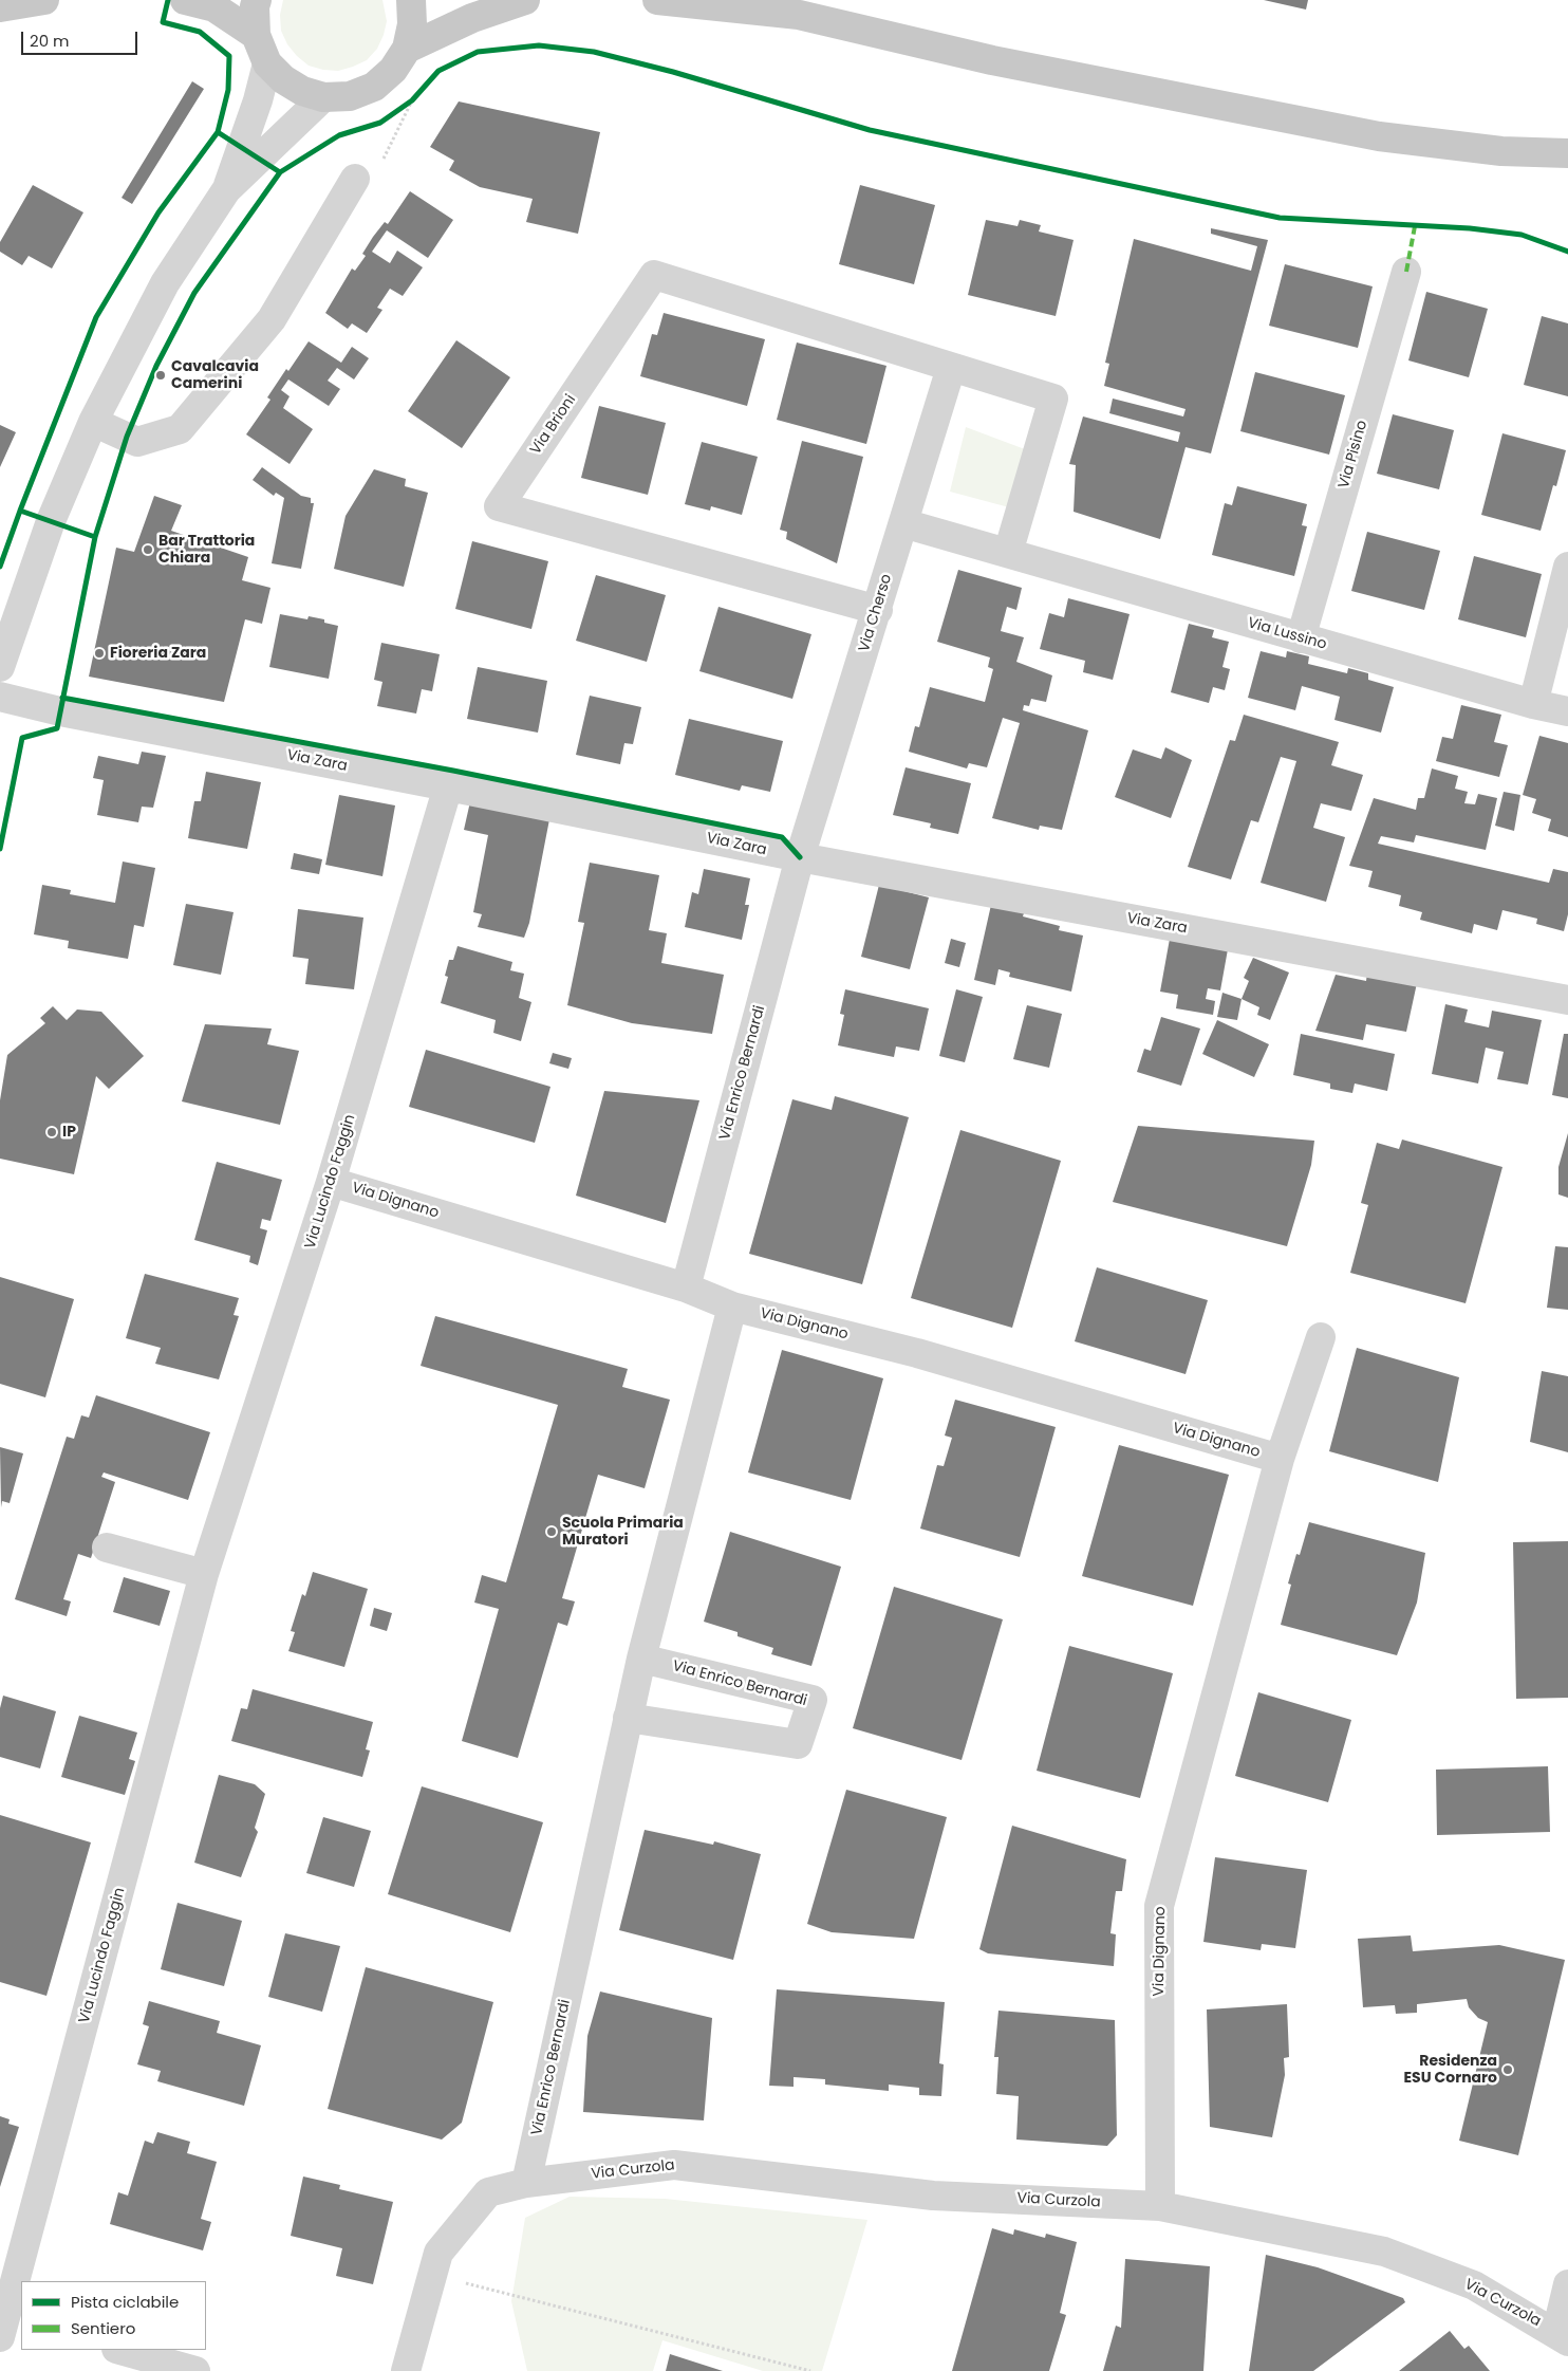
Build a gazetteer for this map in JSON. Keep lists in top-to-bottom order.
{
  "streets": {
    "street": [
      "Via Brioni",
      "Via Pisino",
      "Via Cherso",
      "Via Lussino",
      "Via Zara",
      "Via Enrico Bernardi",
      "Via Lucindo Faggin",
      "Via Dignano",
      "Via Curzola"
    ]
  },
  "crossings": [
    ["Via Brioni", "Via Cherso"],
    ["Via Pisino", "Via Lussino"],
    ["Via Cherso", "Via Lussino"],
    ["Via Cherso", "Via Zara"],
    ["Via Cherso", "Via Enrico Bernardi"],
    ["Via Zara", "Via Enrico Bernardi"],
    ["Via Zara", "Via Lucindo Faggin"],
    ["Via Enrico Bernardi", "Via Dignano"],
    ["Via Enrico Bernardi", "Via Curzola"],
    ["Via Lucindo Faggin", "Via Dignano"],
    ["Via Dignano", "Via Curzola"]
  ],
  "places": [
    "Cavalcavia Camerini",
    "Bar Trattoria Chiara",
    "Fioreria Zara",
    "IP",
    "Scuola Primaria Muratori",
    "Residenza ESU Cornaro"
  ],
  "legend": ["Pista ciclabile", "Sentiero"],
  "scale_bar": "20 m"
}
